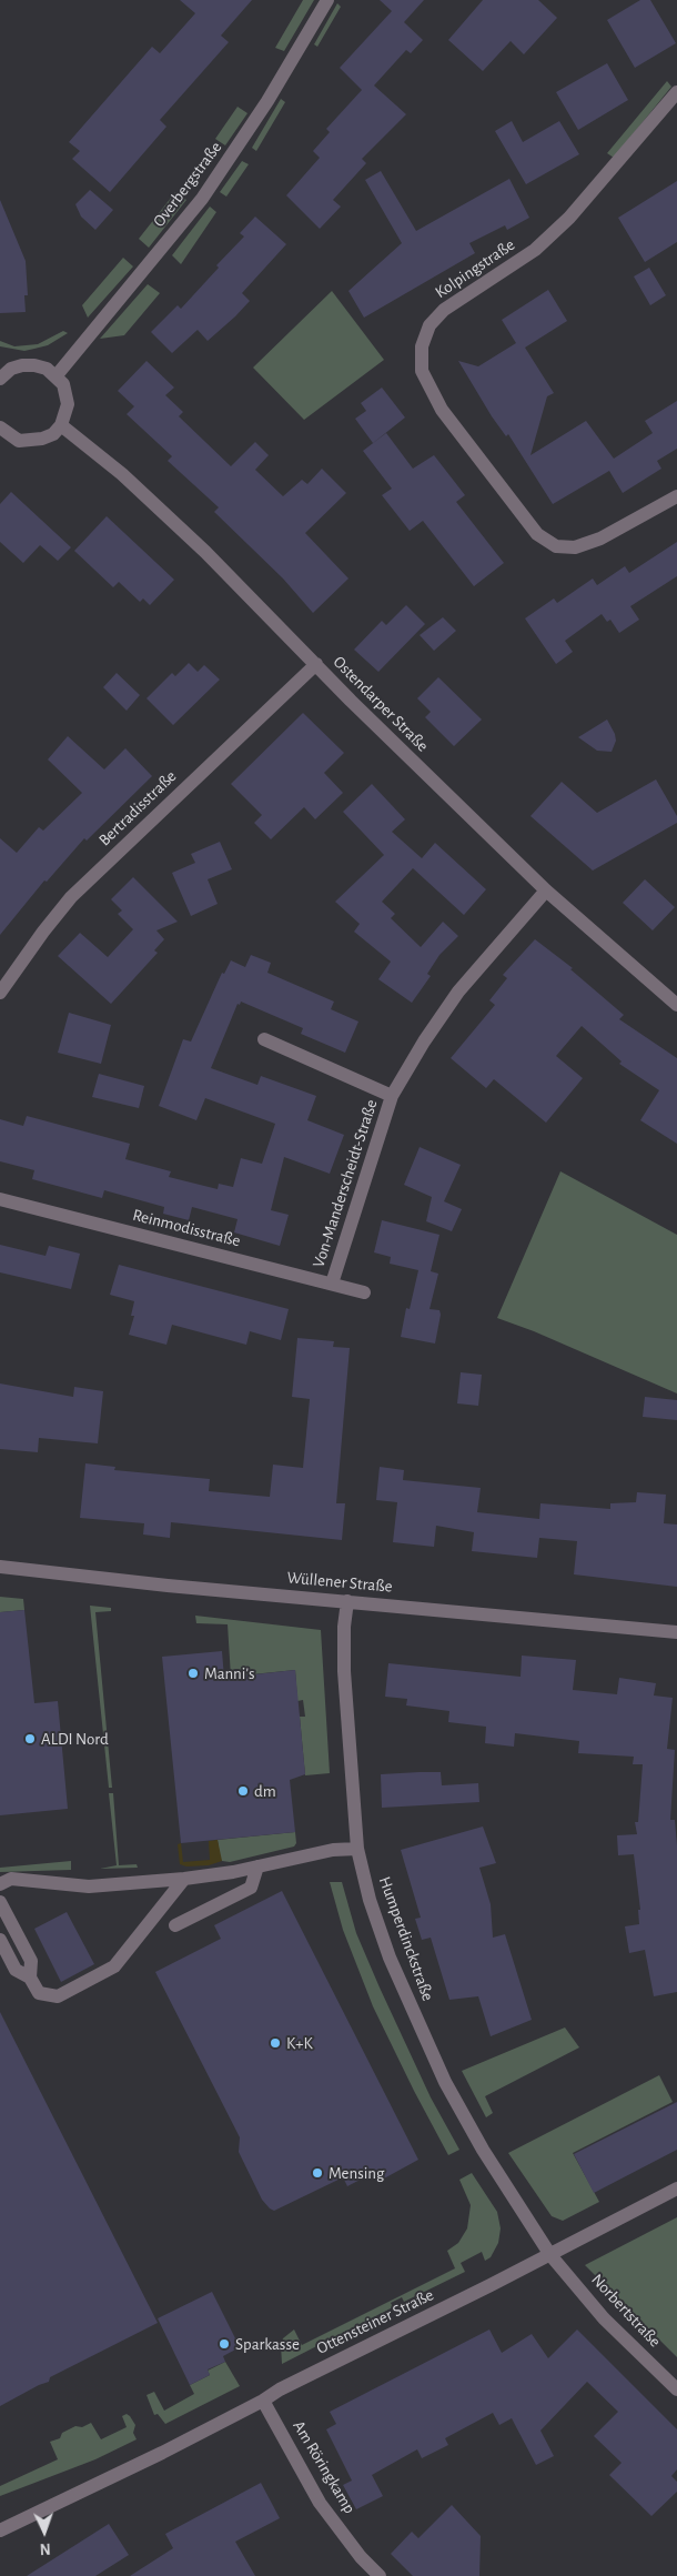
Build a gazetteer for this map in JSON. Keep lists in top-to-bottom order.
{
  "streets": {
    "street": [
      "Overbergstraße",
      "Kolpingstraße",
      "Ostendarper Straße",
      "Bertradisstraße",
      "Von-Manderscheidt-Straße",
      "Reinmodisstraße",
      "Wüllener Straße",
      "Humperdinckstraße",
      "Norbertstraße",
      "Ottensteiner Straße",
      "Am Röringkamp"
    ]
  },
  "crossings": [
    ["Ostendarper Straße", "Bertradisstraße"],
    ["Ostendarper Straße", "Von-Manderscheidt-Straße"],
    ["Von-Manderscheidt-Straße", "Reinmodisstraße"],
    ["Wüllener Straße", "Humperdinckstraße"],
    ["Humperdinckstraße", "Norbertstraße"],
    ["Humperdinckstraße", "Ottensteiner Straße"],
    ["Norbertstraße", "Ottensteiner Straße"],
    ["Ottensteiner Straße", "Am Röringkamp"]
  ],
  "places": [
    "Manni's",
    "ALDI Nord",
    "dm",
    "K+K",
    "Mensing",
    "Sparkasse"
  ],
  "north": "bottom"
}
